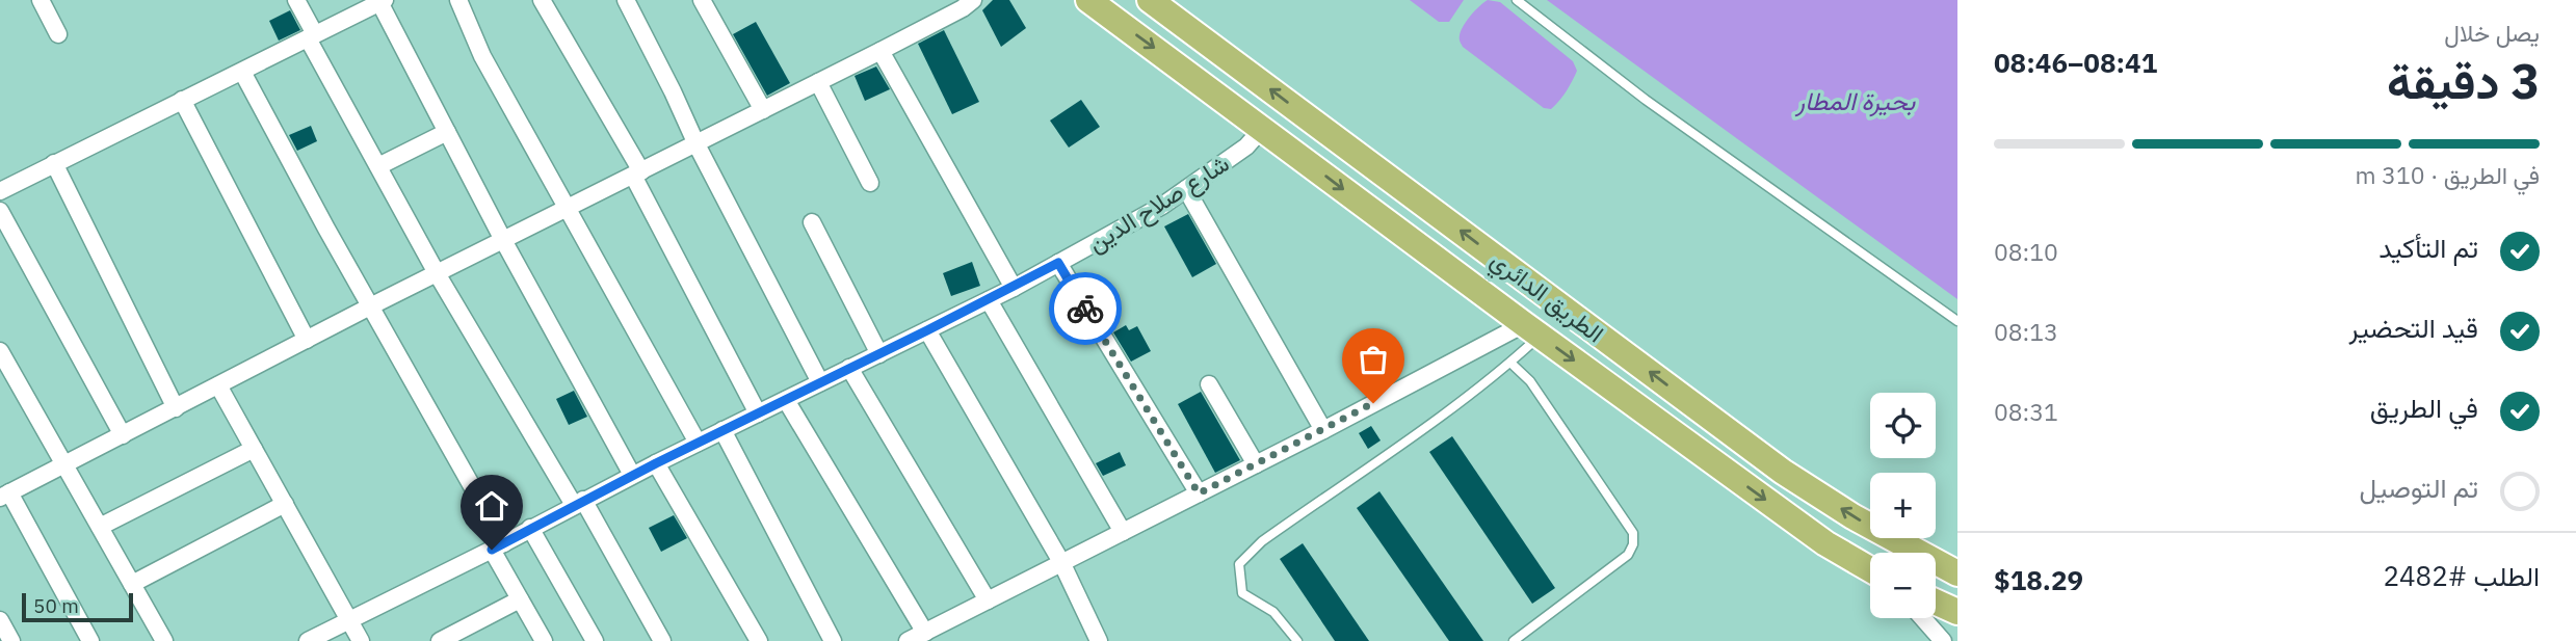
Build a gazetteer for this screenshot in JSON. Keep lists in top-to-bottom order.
{
  "streets": {
    "main road": ["الطريق الدائري"],
    "street": ["شارع صلاح الدين"]
  },
  "crossings": [
    ["شارع صلاح الدين", "الطريق الدائري"]
  ],
  "water": ["بحيرة المطار"],
  "scale_bar": "50 m",
  "page": {
    "heading": ["3 دقيقة", "يصل خلال", "08:41–08:46"],
    "panel": ["الطلب #2482", "$18.29"],
    "bar": "في الطريق · 310 m",
    "list": [
      ["تم التأكيد", "08:10"],
      ["قيد التحضير", "08:13"],
      ["في الطريق", "08:31"],
      "تم التوصيل"
    ],
    "map_buttons": ["+", "−"],
    "scale": "50 m"
  }
}
